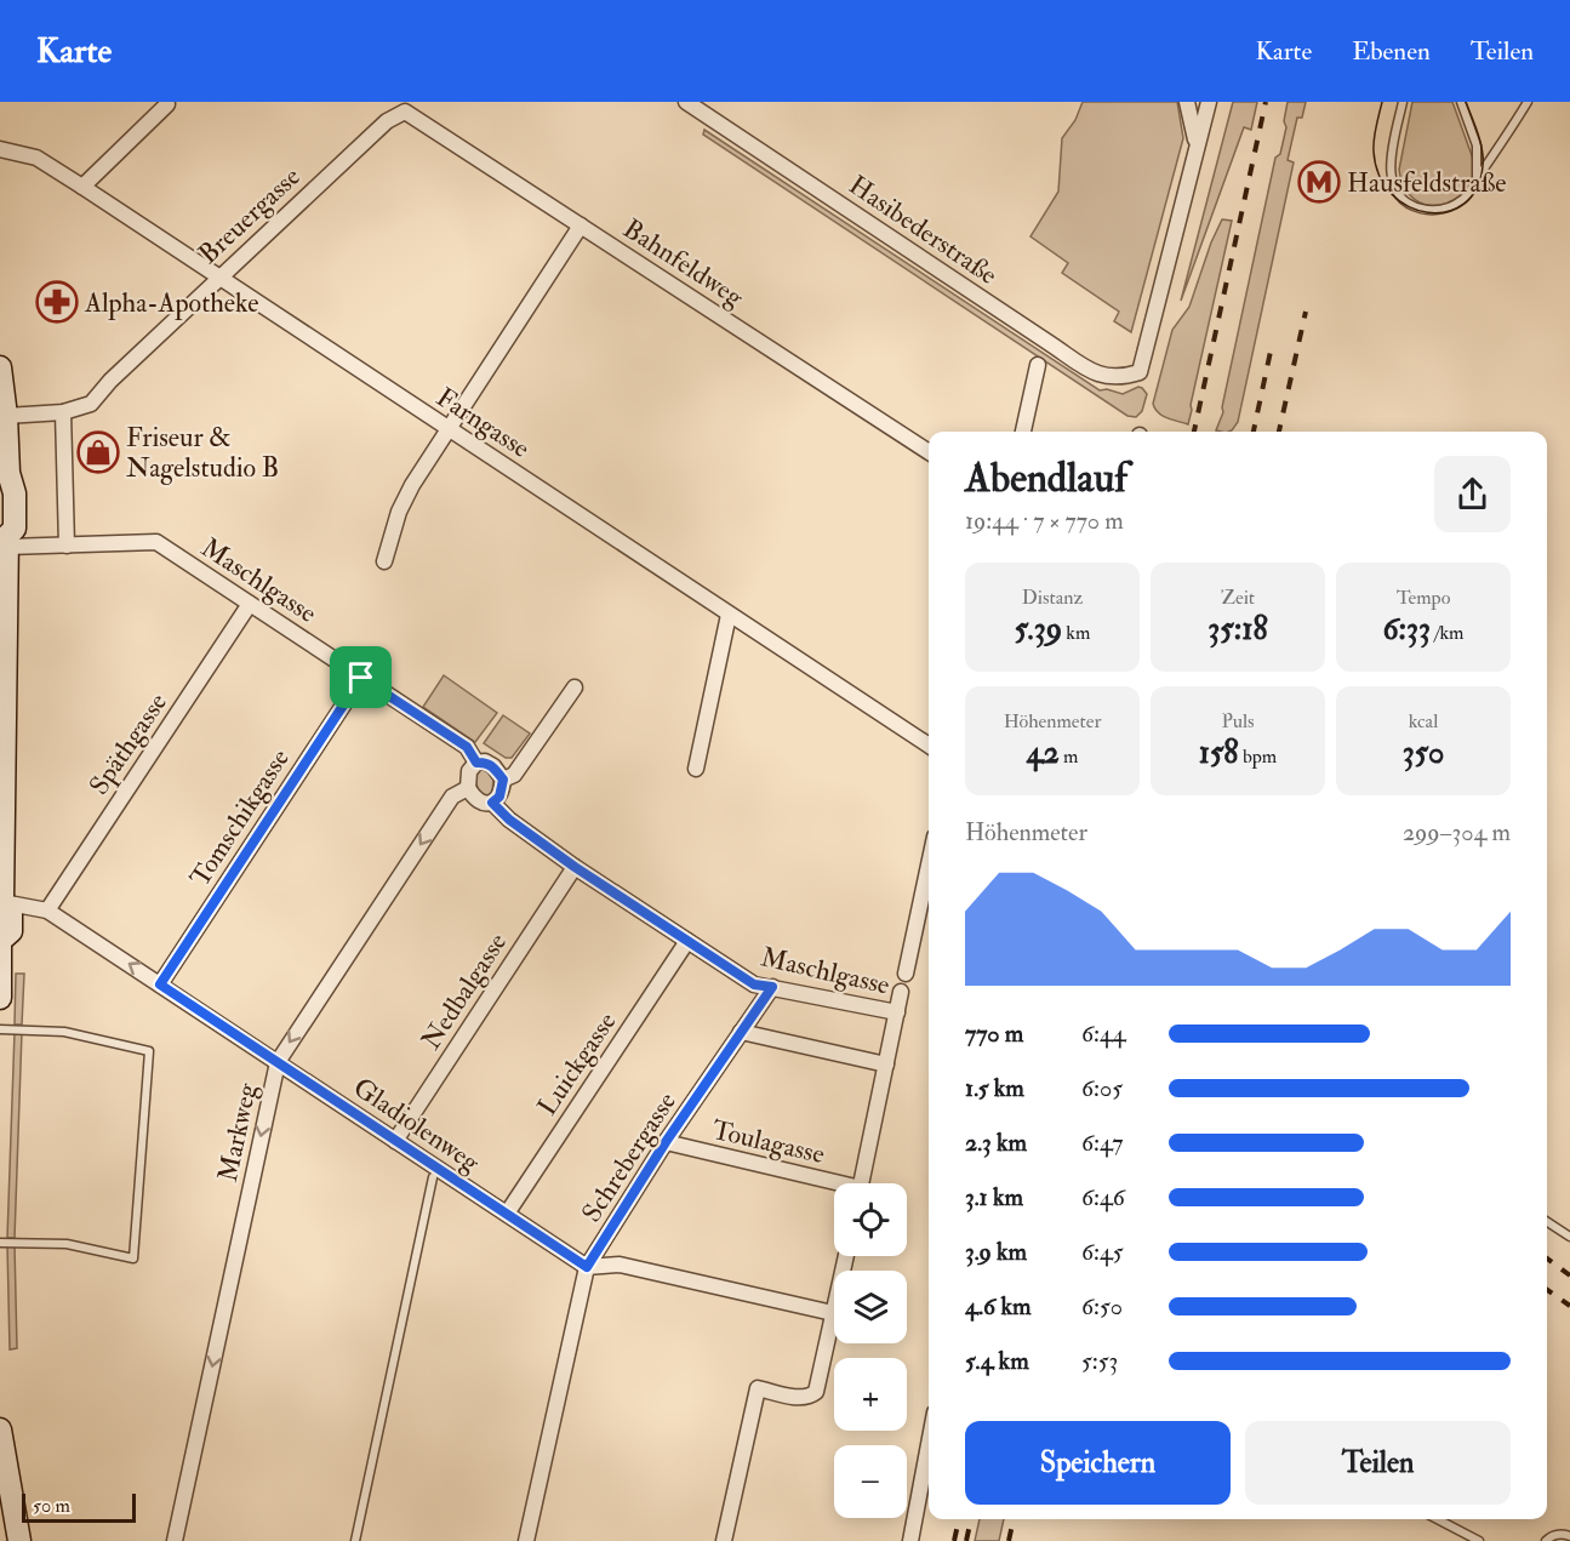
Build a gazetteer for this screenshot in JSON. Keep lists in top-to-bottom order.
{
  "streets": {
    "street": [
      "Breuergasse",
      "Hasibederstraße",
      "Bahnfeldweg",
      "Farngasse",
      "Maschlgasse",
      "Späthgasse",
      "Tomschikgasse",
      "Nedbalgasse",
      "Luickgasse",
      "Gladiolenweg",
      "Markweg",
      "Toulagasse",
      "Schrebergasse"
    ]
  },
  "crossings": [
    ["Breuergasse", "Bahnfeldweg"],
    ["Breuergasse", "Farngasse"],
    ["Maschlgasse", "Späthgasse"],
    ["Maschlgasse", "Tomschikgasse"],
    ["Maschlgasse", "Nedbalgasse"],
    ["Maschlgasse", "Luickgasse"],
    ["Maschlgasse", "Markweg"],
    ["Maschlgasse", "Schrebergasse"],
    ["Späthgasse", "Gladiolenweg"],
    ["Tomschikgasse", "Gladiolenweg"],
    ["Nedbalgasse", "Gladiolenweg"],
    ["Luickgasse", "Gladiolenweg"],
    ["Gladiolenweg", "Markweg"],
    ["Gladiolenweg", "Schrebergasse"],
    ["Toulagasse", "Schrebergasse"]
  ],
  "one_way": ["Markweg"],
  "places": {
    "metro station": ["Hausfeldstraße"],
    "pharmacy": ["Alpha-Apotheke"],
    "shop": ["Friseur & Nagelstudio B"]
  },
  "scale_bar": "50 m",
  "page": {
    "header": "Karte",
    "nav": ["Karte", "Ebenen", "Teilen"],
    "heading": ["Abendlauf", "19:44 · 7 × 770 m"],
    "stats": [
      ["Distanz", "5.39 km"],
      ["Zeit", "35:18"],
      ["Tempo", "6:33 /km"],
      ["Höhenmeter", "42 m"],
      ["Puls", "158 bpm"],
      ["kcal", "350"]
    ],
    "chart": ["Höhenmeter", "299–304 m"],
    "list": [
      {
        "name": "770 m",
        "note": "6:44"
      },
      {
        "name": "1.5 km",
        "note": "6:05"
      },
      {
        "name": "2.3 km",
        "note": "6:47"
      },
      {
        "name": "3.1 km",
        "note": "6:46"
      },
      {
        "name": "3.9 km",
        "note": "6:45"
      },
      {
        "name": "4.6 km",
        "note": "6:50"
      },
      {
        "name": "5.4 km",
        "note": "5:53"
      }
    ],
    "map_buttons": ["+", "−"],
    "buttons": ["Speichern", "Teilen"],
    "scale": "50 m"
  }
}
